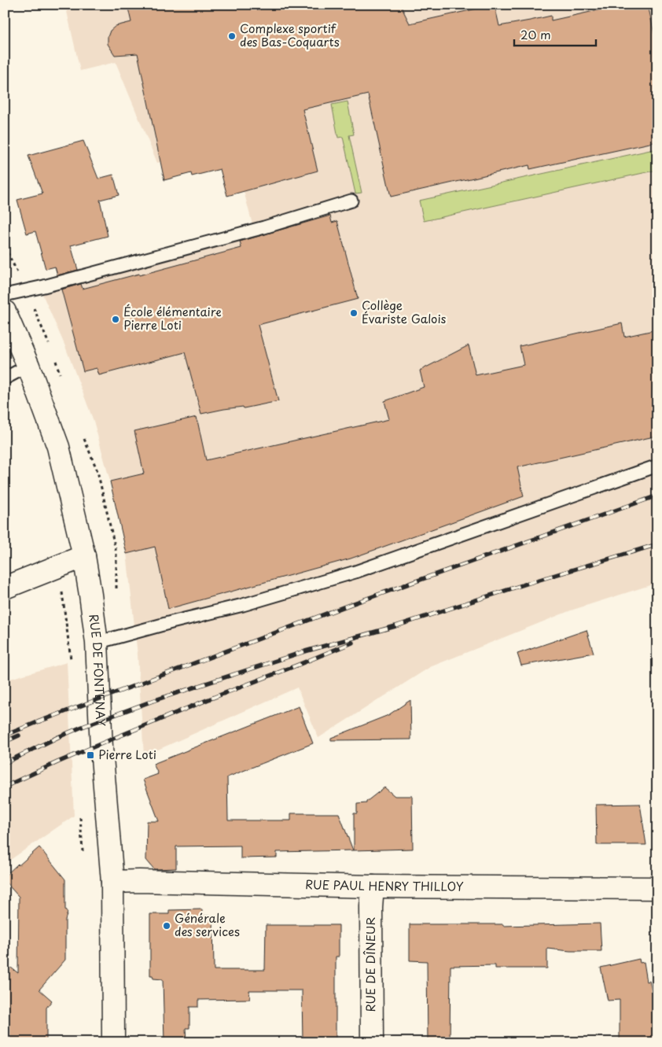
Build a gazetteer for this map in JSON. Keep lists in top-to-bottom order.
{
  "streets": {
    "street": ["RUE DE FONTENAY", "RUE PAUL HENRY THILLOY", "RUE DE DÎNEUR"]
  },
  "crossings": [
    ["RUE DE FONTENAY", "RUE PAUL HENRY THILLOY"],
    ["RUE PAUL HENRY THILLOY", "RUE DE DÎNEUR"]
  ],
  "places": {
    "other": [
      "Complexe sportif des Bas-Coquarts",
      "Collège Évariste Galois",
      "École élémentaire Pierre Loti",
      "Générale des services"
    ],
    "transit": ["Pierre Loti"]
  },
  "scale_bar": "20 m"
}
